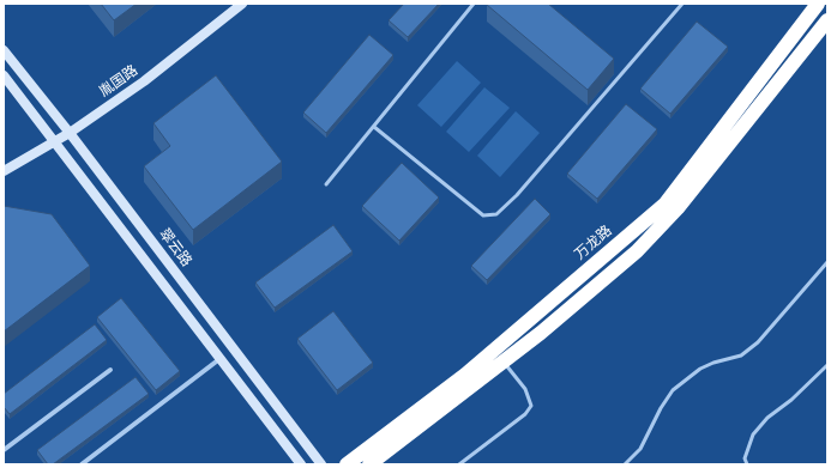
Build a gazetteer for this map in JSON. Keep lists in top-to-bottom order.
{
  "streets": {
    "highway": ["万龙路"],
    "street": ["胤国路", "翠云路"]
  },
  "crossings": [
    ["胤国路", "翠云路"]
  ]
}
